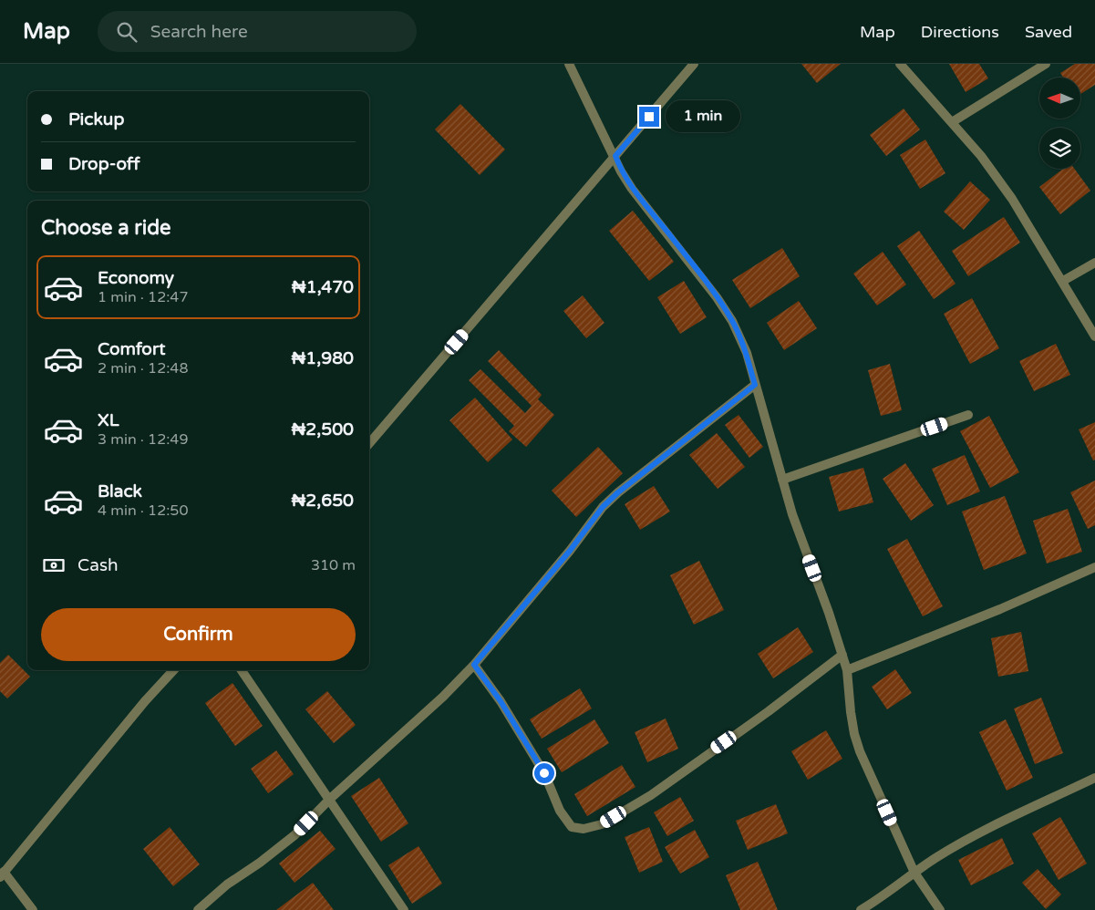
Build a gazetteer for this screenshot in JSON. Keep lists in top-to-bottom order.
{
  "north": "left",
  "page": {
    "header": "Map",
    "search": "Search here",
    "nav": ["Map", "Directions", "Saved"],
    "banner": ["Pickup", "Drop-off"],
    "bubble": "1 min",
    "heading": "Choose a ride",
    "list": [
      {
        "name": "Economy",
        "note": "1 min · 12:47",
        "value": "₦1,470"
      },
      {
        "name": "Comfort",
        "note": "2 min · 12:48",
        "value": "₦1,980"
      },
      {
        "name": "XL",
        "note": "3 min · 12:49",
        "value": "₦2,500"
      },
      {
        "name": "Black",
        "note": "4 min · 12:50",
        "value": "₦2,650"
      }
    ],
    "pay": ["Cash", "310 m"],
    "buttons": "Confirm"
  }
}
